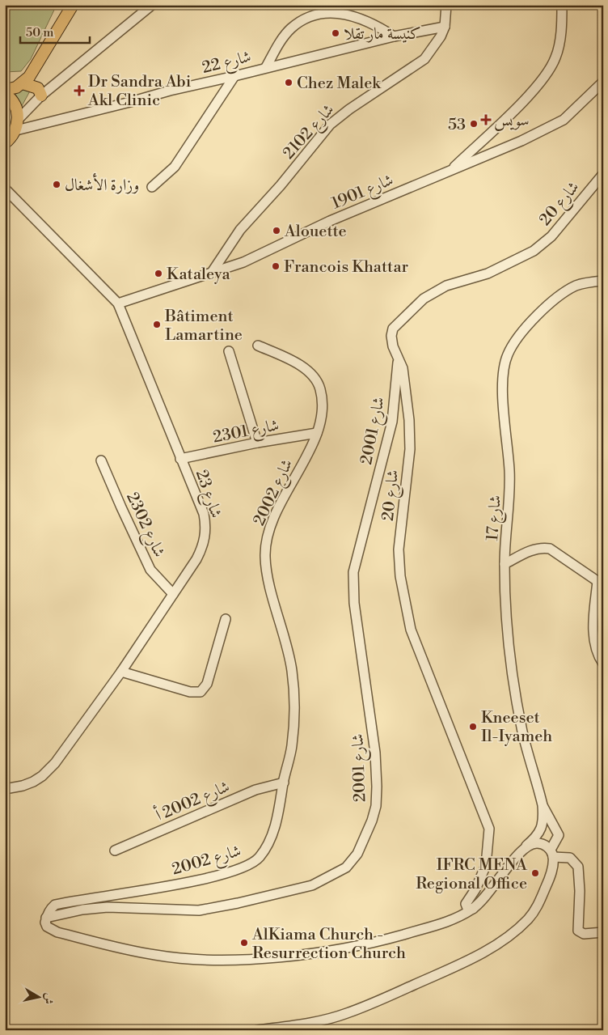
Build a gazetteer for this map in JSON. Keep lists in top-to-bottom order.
{
  "streets": {
    "street": [
      "شارع 22",
      "شارع 2102",
      "شارع 1901",
      "شارع 20",
      "شارع 2301",
      "شارع 2001",
      "شارع 2002",
      "شارع 23",
      "شارع 17",
      "شارع 2302",
      "شارع 2002 أ"
    ]
  },
  "crossings": [
    ["شارع 22", "شارع 2102"],
    ["شارع 2102", "شارع 1901"],
    ["شارع 1901", "شارع 23"],
    ["شارع 20", "شارع 2001"],
    ["شارع 20", "شارع 17"],
    ["شارع 2301", "شارع 2002"],
    ["شارع 2301", "شارع 23"],
    ["شارع 2001", "شارع 2002"],
    ["شارع 2002", "شارع 2002 أ"],
    ["شارع 23", "شارع 2302"]
  ],
  "places": {
    "other": [
      "كنيسة مار تقلا",
      "Chez Malek",
      "53",
      "وزارة الأشغال",
      "Alouette",
      "Francois Khattar",
      "Kataleya",
      "Bâtiment Lamartine",
      "Kneeset Il-Iyameh",
      "IFRC MENA Regional Office",
      "AlKiama Church - Resurrection Church"
    ],
    "health": ["Dr Sandra Abi Akl Clinic", "سويس"]
  },
  "scale_bar": "50 m",
  "north": "right"
}
